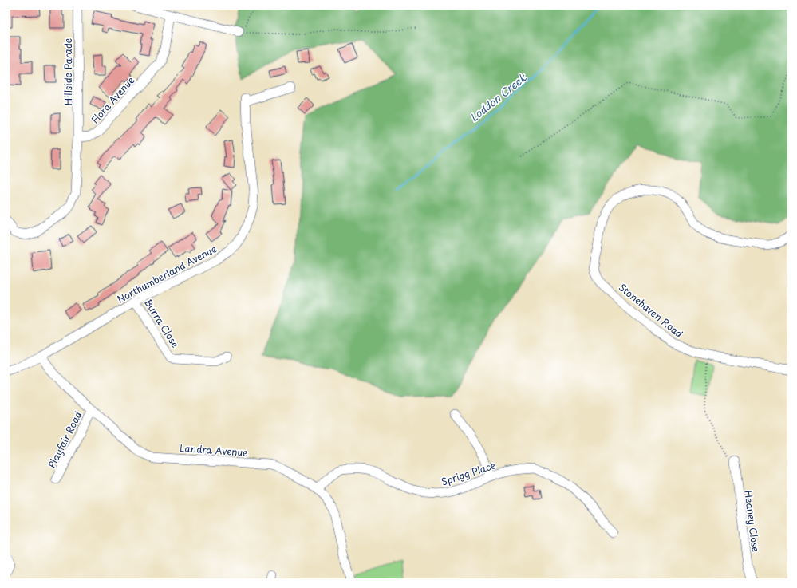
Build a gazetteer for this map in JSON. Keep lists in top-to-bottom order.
{
  "streets": {
    "street": [
      "Hillside Parade",
      "Flora Avenue",
      "Northumberland Avenue",
      "Stonehaven Road",
      "Burra Close",
      "Playfair Road",
      "Landra Avenue",
      "Sprigg Place",
      "Heaney Close"
    ]
  },
  "crossings": [
    ["Hillside Parade", "Flora Avenue"],
    ["Northumberland Avenue", "Burra Close"],
    ["Northumberland Avenue", "Landra Avenue"],
    ["Playfair Road", "Landra Avenue"],
    ["Landra Avenue", "Sprigg Place"]
  ],
  "water": ["Loddon Creek"]
}
